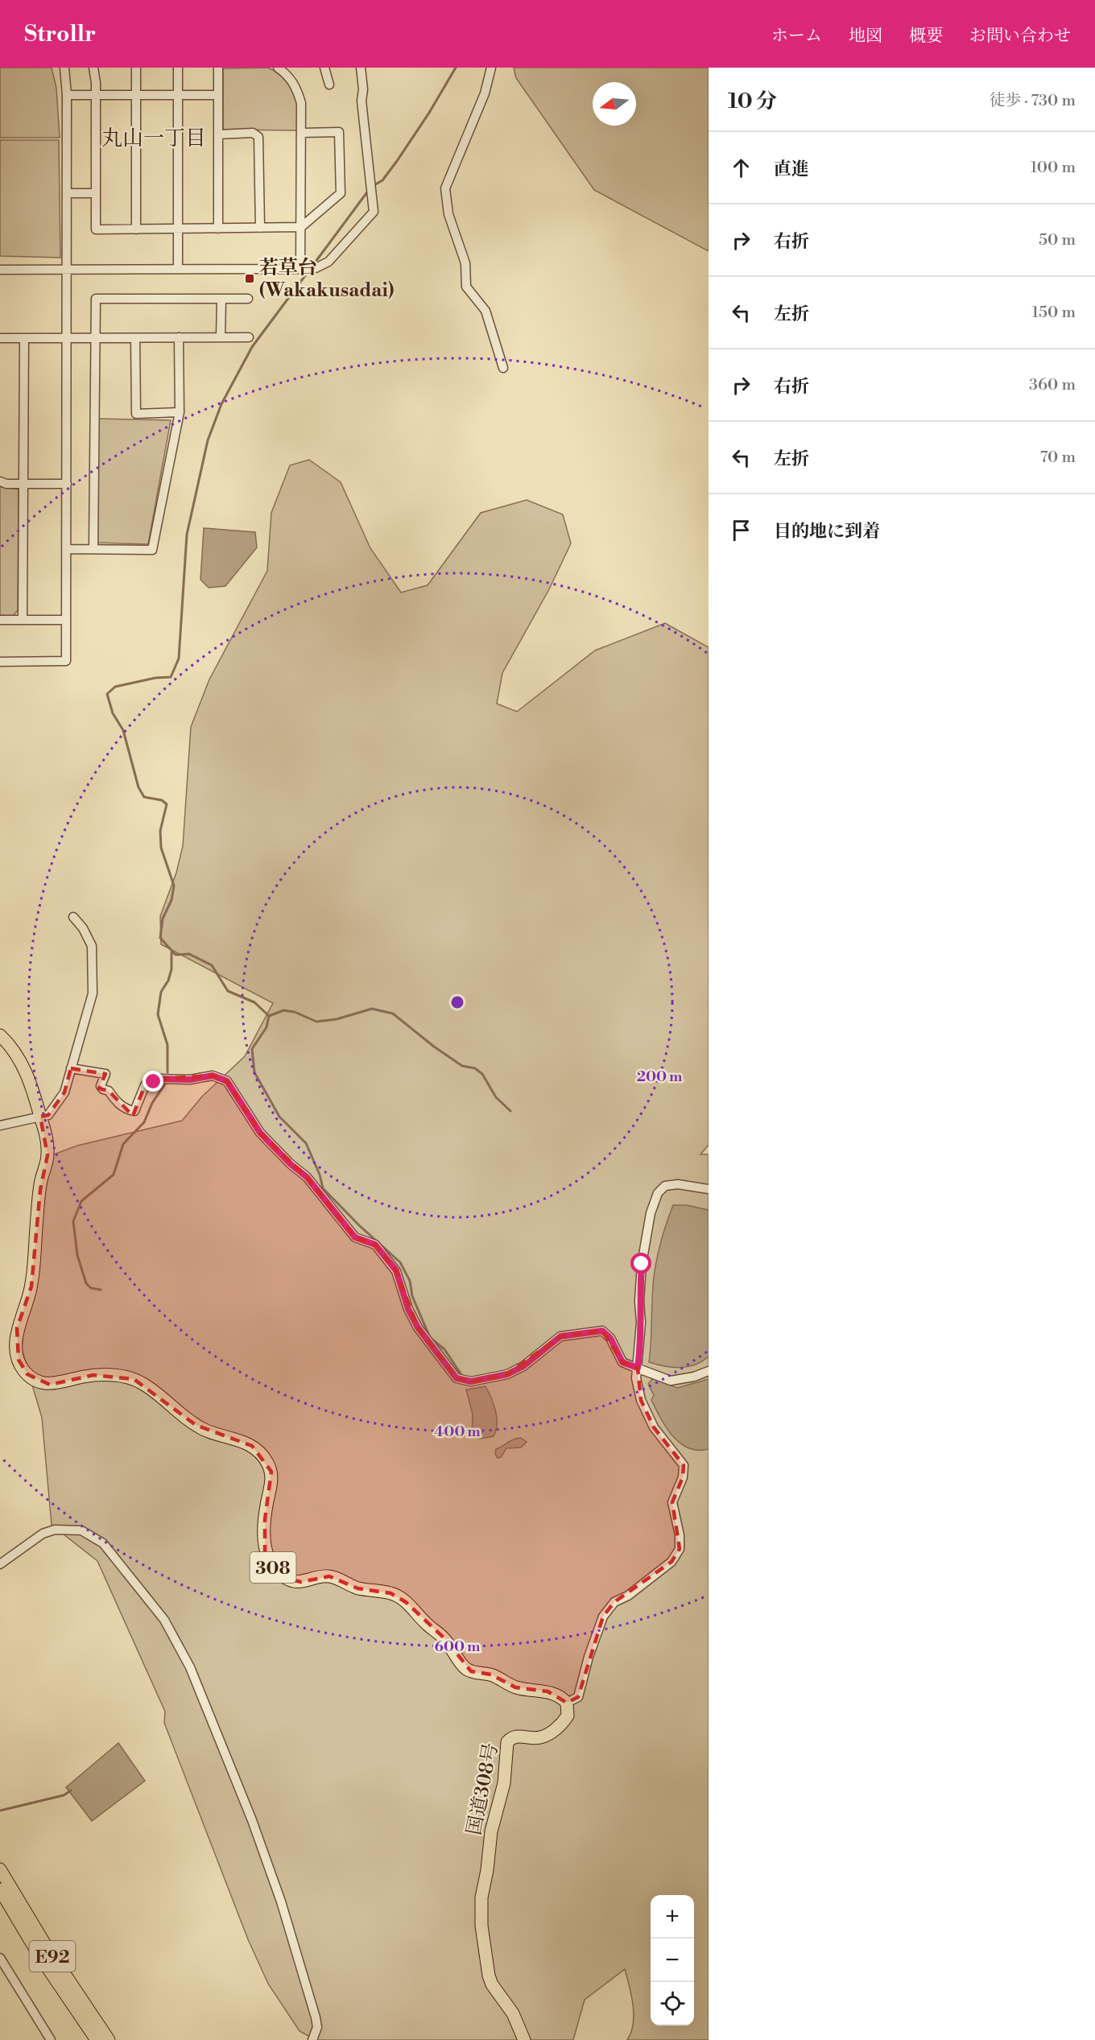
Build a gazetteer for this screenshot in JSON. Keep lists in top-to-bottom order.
{
  "streets": {
    "highway": ["308", "国道308号", "E92"]
  },
  "crossings": [
    ["308", "国道308号"]
  ],
  "districts": ["丸山一丁目"],
  "places": {
    "transit": ["若草台 (Wakakusadai)"]
  },
  "north": "left",
  "page": {
    "header": "Strollr",
    "nav": [
      "ホーム",
      "地図",
      "概要",
      "お問い合わせ"
    ],
    "heading": ["10 分", "徒歩 · 730 m"],
    "list": [
      ["直進", "100 m"],
      ["右折", "50 m"],
      ["左折", "150 m"],
      ["右折", "360 m"],
      ["左折", "70 m"],
      "目的地に到着"
    ],
    "map_buttons": ["+", "−"]
  },
  "rings": ["200 m", "400 m", "600 m"]
}
